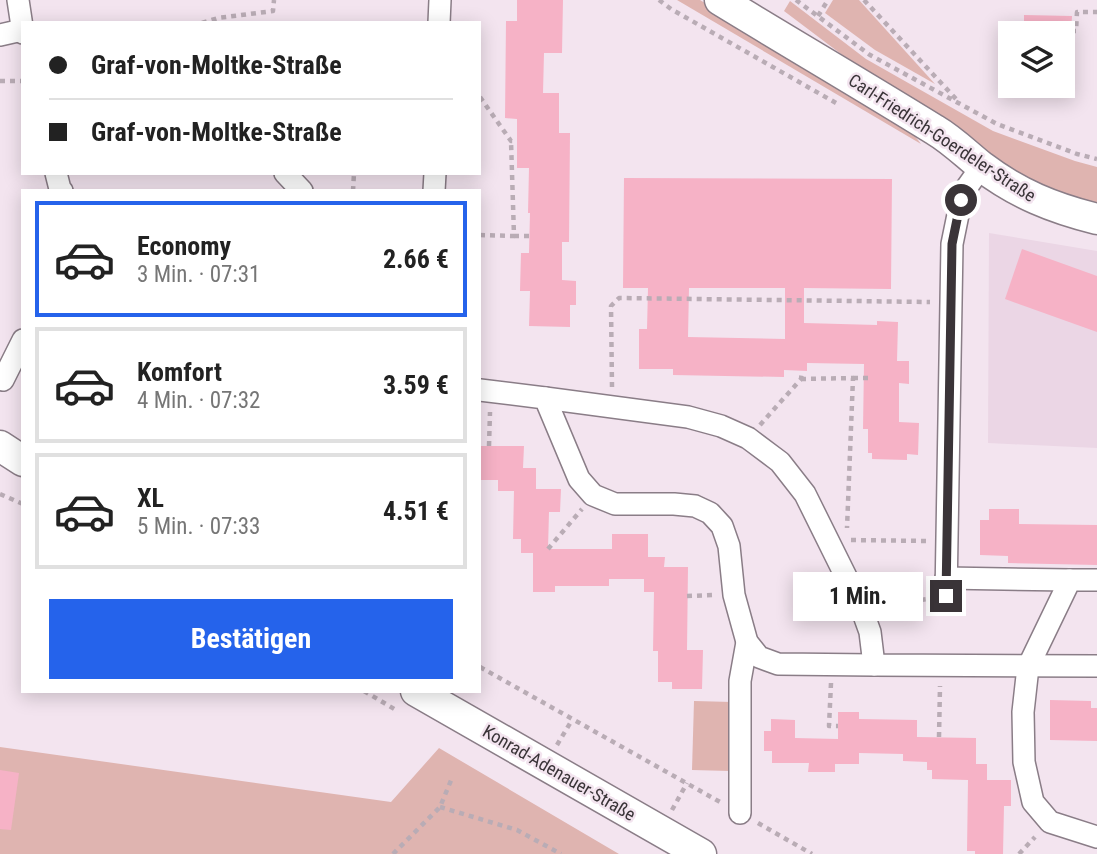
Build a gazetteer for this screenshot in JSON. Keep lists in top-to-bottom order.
{
  "streets": {
    "street": ["Carl-Friedrich-Goerdeler-Straße", "Konrad-Adenauer-Straße"]
  },
  "page": {
    "banner": ["Graf-von-Moltke-Straße", "Graf-von-Moltke-Straße"],
    "list": [
      {
        "name": "Economy",
        "note": "3 Min. · 07:31",
        "value": "2.66 €"
      },
      {
        "name": "Komfort",
        "note": "4 Min. · 07:32",
        "value": "3.59 €"
      },
      {
        "name": "XL",
        "note": "5 Min. · 07:33",
        "value": "4.51 €"
      }
    ],
    "bubble": "1 Min.",
    "buttons": "Bestätigen"
  }
}
